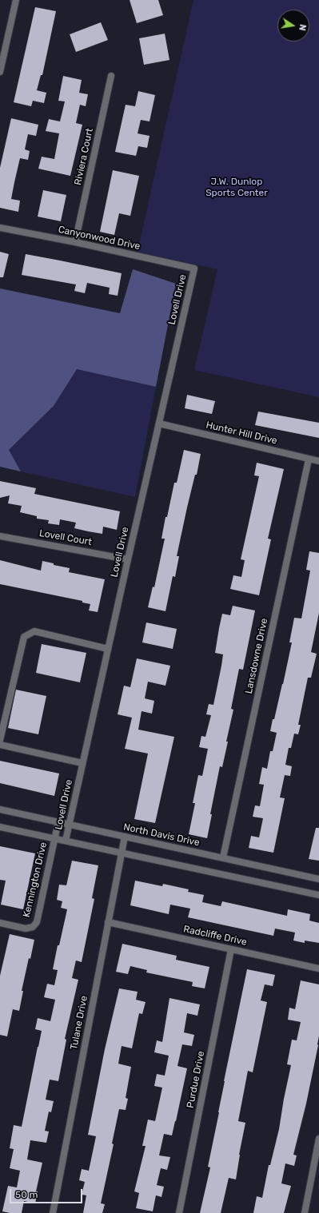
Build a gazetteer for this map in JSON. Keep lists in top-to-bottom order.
{
  "streets": {
    "street": [
      "Riviera Court",
      "Canyonwood Drive",
      "Lovell Drive",
      "Hunter Hill Drive",
      "Lovell Court",
      "Lansdowne Drive",
      "North Davis Drive",
      "Kennington Drive",
      "Radcliffe Drive",
      "Tulane Drive",
      "Purdue Drive"
    ]
  },
  "crossings": [
    ["Riviera Court", "Canyonwood Drive"],
    ["Canyonwood Drive", "Lovell Drive"],
    ["Lovell Drive", "Hunter Hill Drive"],
    ["Lovell Drive", "Lovell Court"],
    ["Lovell Drive", "North Davis Drive"],
    ["Hunter Hill Drive", "Lansdowne Drive"],
    ["Lansdowne Drive", "North Davis Drive"],
    ["North Davis Drive", "Kennington Drive"],
    ["North Davis Drive", "Tulane Drive"],
    ["Radcliffe Drive", "Tulane Drive"],
    ["Radcliffe Drive", "Purdue Drive"]
  ],
  "parks": ["J.W. Dunlop Sports Center"],
  "scale_bar": "50 m",
  "north": "right"
}
